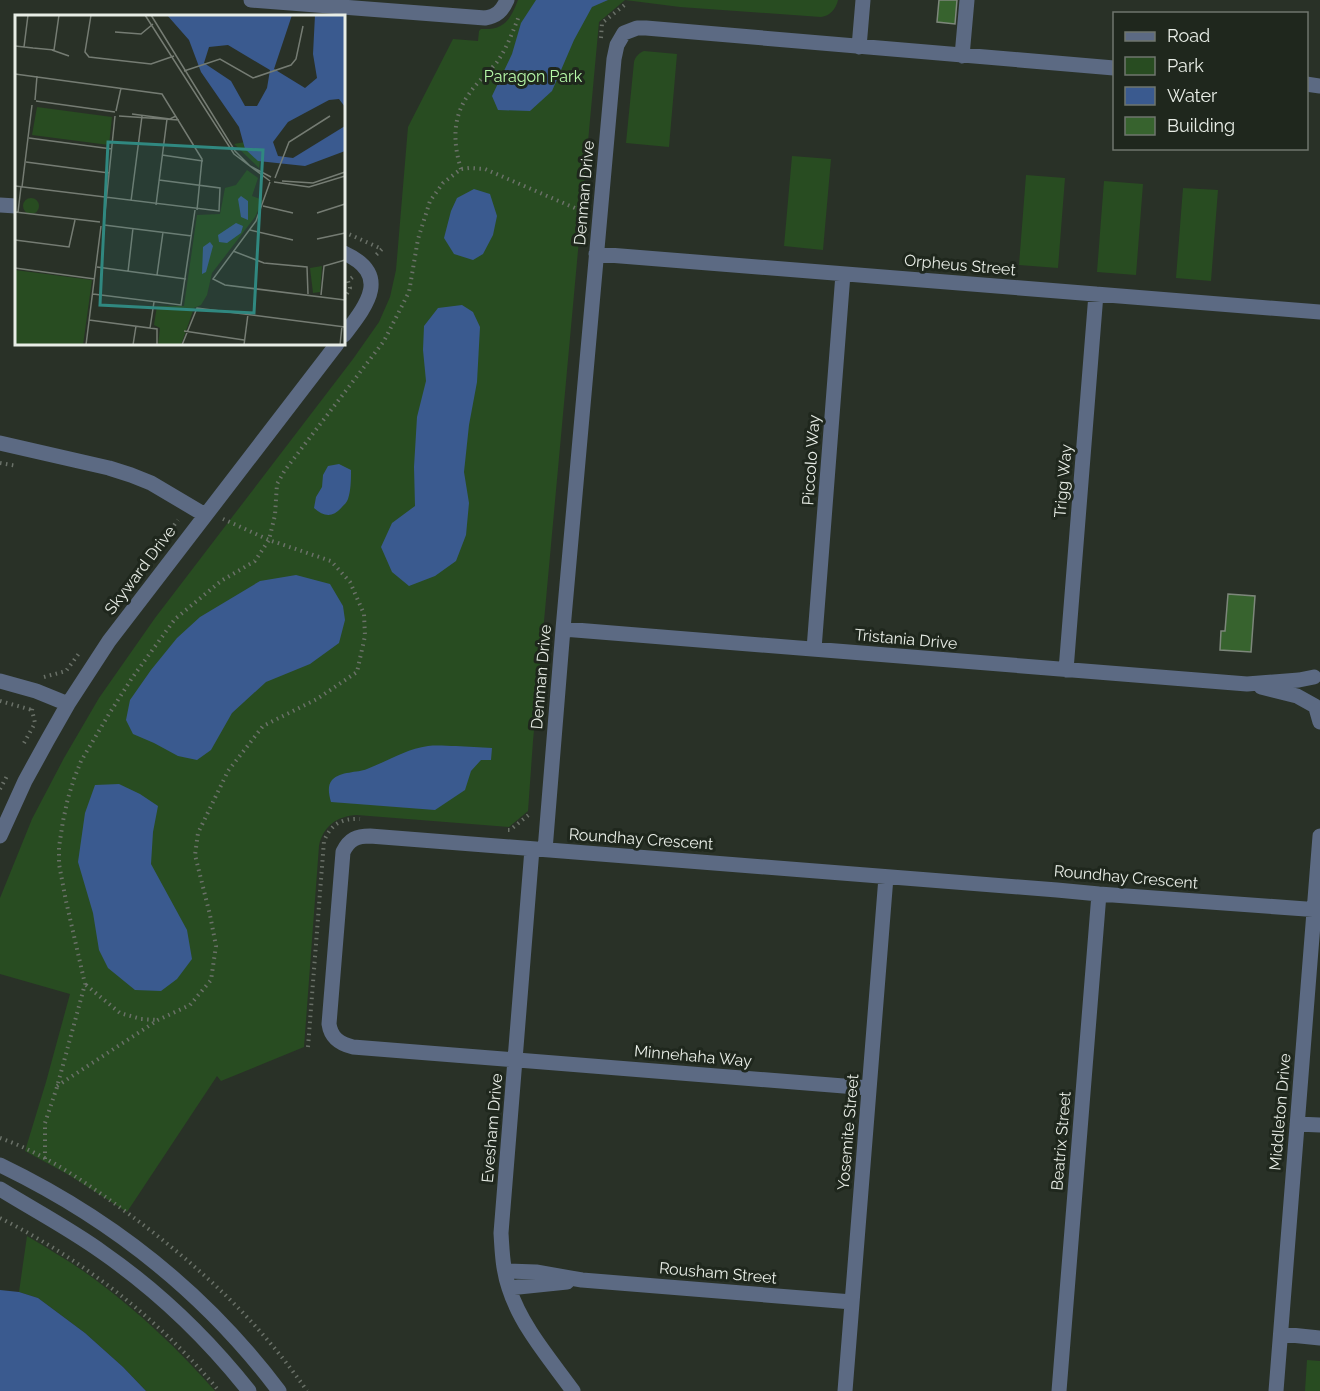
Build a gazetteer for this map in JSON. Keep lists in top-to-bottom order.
{
  "streets": {
    "street": [
      "Denman Drive",
      "Orpheus Street",
      "Piccolo Way",
      "Trigg Way",
      "Skyward Drive",
      "Tristania Drive",
      "Roundhay Crescent",
      "Minnehaha Way",
      "Middleton Drive",
      "Evesham Drive",
      "Yosemite Street",
      "Beatrix Street",
      "Rousham Street"
    ]
  },
  "crossings": [
    ["Denman Drive", "Orpheus Street"],
    ["Denman Drive", "Tristania Drive"],
    ["Denman Drive", "Roundhay Crescent"],
    ["Denman Drive", "Evesham Drive"],
    ["Orpheus Street", "Piccolo Way"],
    ["Orpheus Street", "Trigg Way"],
    ["Piccolo Way", "Tristania Drive"],
    ["Trigg Way", "Tristania Drive"],
    ["Roundhay Crescent", "Minnehaha Way"],
    ["Roundhay Crescent", "Middleton Drive"],
    ["Roundhay Crescent", "Evesham Drive"],
    ["Roundhay Crescent", "Yosemite Street"],
    ["Roundhay Crescent", "Beatrix Street"],
    ["Minnehaha Way", "Evesham Drive"],
    ["Minnehaha Way", "Yosemite Street"],
    ["Evesham Drive", "Rousham Street"],
    ["Yosemite Street", "Rousham Street"]
  ],
  "parks": ["Paragon Park"],
  "legend": [
    "Road",
    "Park",
    "Water",
    "Building"
  ]
}
